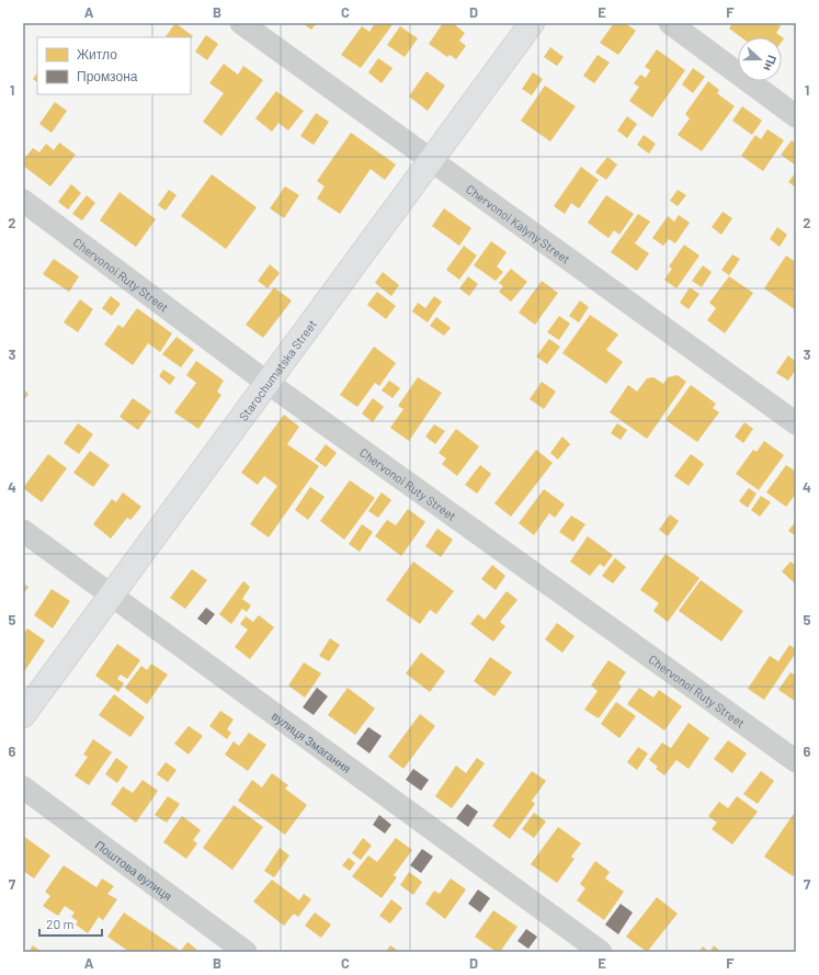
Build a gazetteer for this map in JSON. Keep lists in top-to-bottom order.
{
  "streets": {
    "street": [
      "Chervonoi Kalyny Street",
      "Chervonoi Ruty Street",
      "Starochumatska Street",
      "вулиця Змагання",
      "Поштова вулиця"
    ]
  },
  "crossings": [
    ["Chervonoi Kalyny Street", "Starochumatska Street"],
    ["Chervonoi Ruty Street", "Starochumatska Street"],
    ["Starochumatska Street", "вулиця Змагання"]
  ],
  "legend": ["Житло", "Промзона"],
  "scale_bar": "20 m",
  "north": "right",
  "grid": {
    "columns": [
      "A",
      "B",
      "C",
      "D",
      "E",
      "F"
    ],
    "rows": [
      "1",
      "2",
      "3",
      "4",
      "5",
      "6",
      "7"
    ]
  }
}
